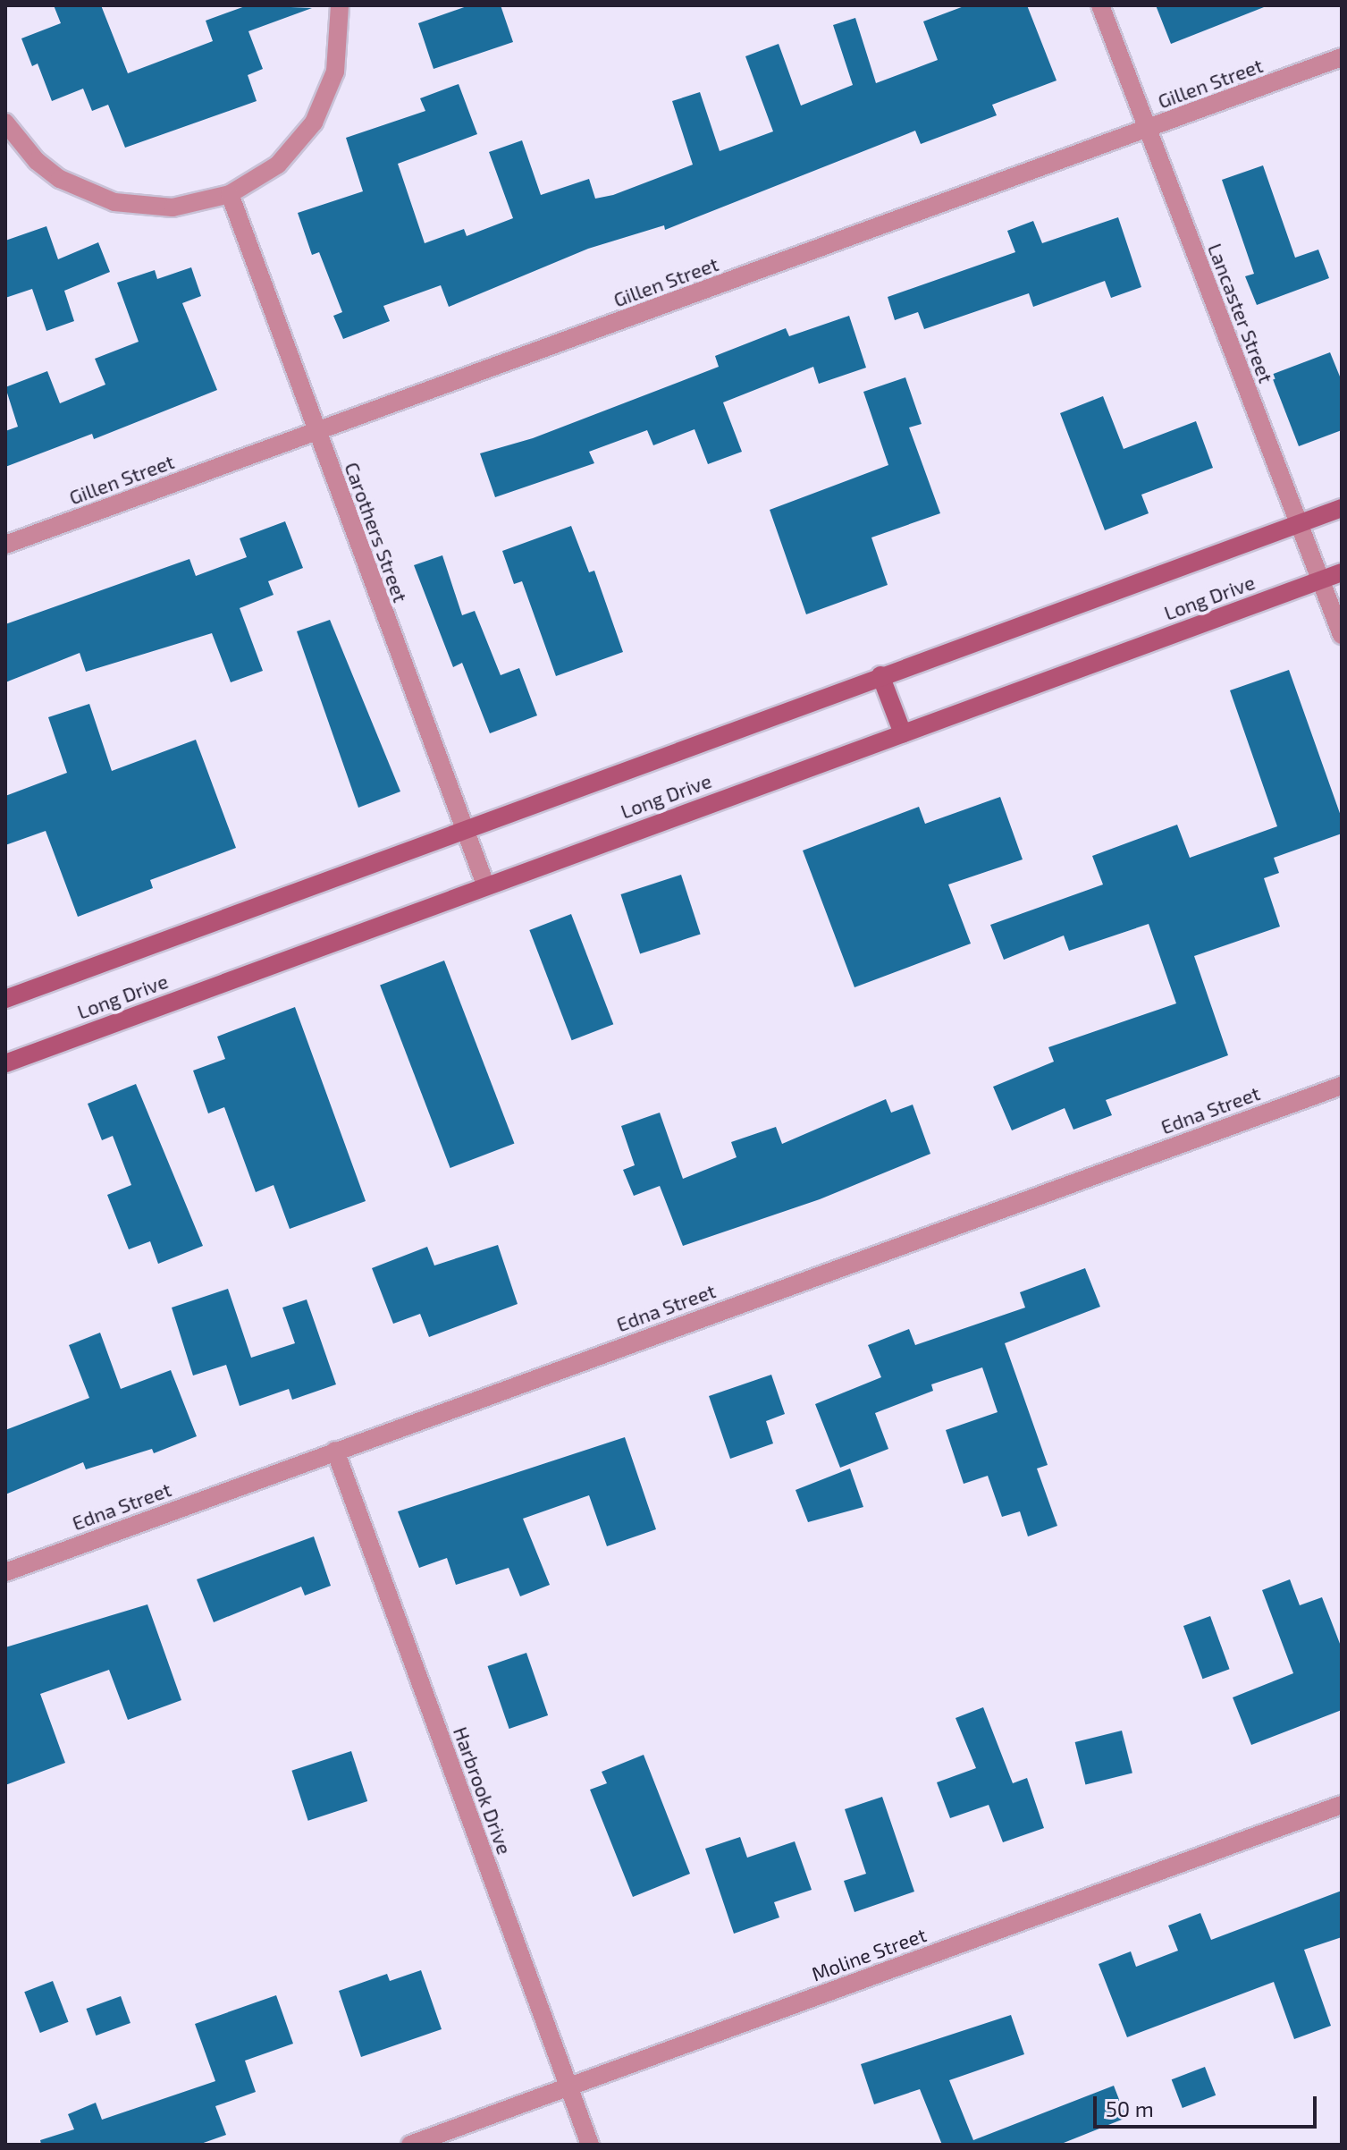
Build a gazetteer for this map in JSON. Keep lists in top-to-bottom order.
{
  "streets": {
    "main road": ["Long Drive"],
    "street": [
      "Gillen Street",
      "Lancaster Street",
      "Carothers Street",
      "Edna Street",
      "Harbrook Drive",
      "Moline Street"
    ]
  },
  "crossings": [
    ["Gillen Street", "Lancaster Street"],
    ["Gillen Street", "Carothers Street"],
    ["Lancaster Street", "Long Drive"],
    ["Carothers Street", "Long Drive"],
    ["Edna Street", "Harbrook Drive"],
    ["Harbrook Drive", "Moline Street"]
  ],
  "scale_bar": "50 m"
}
